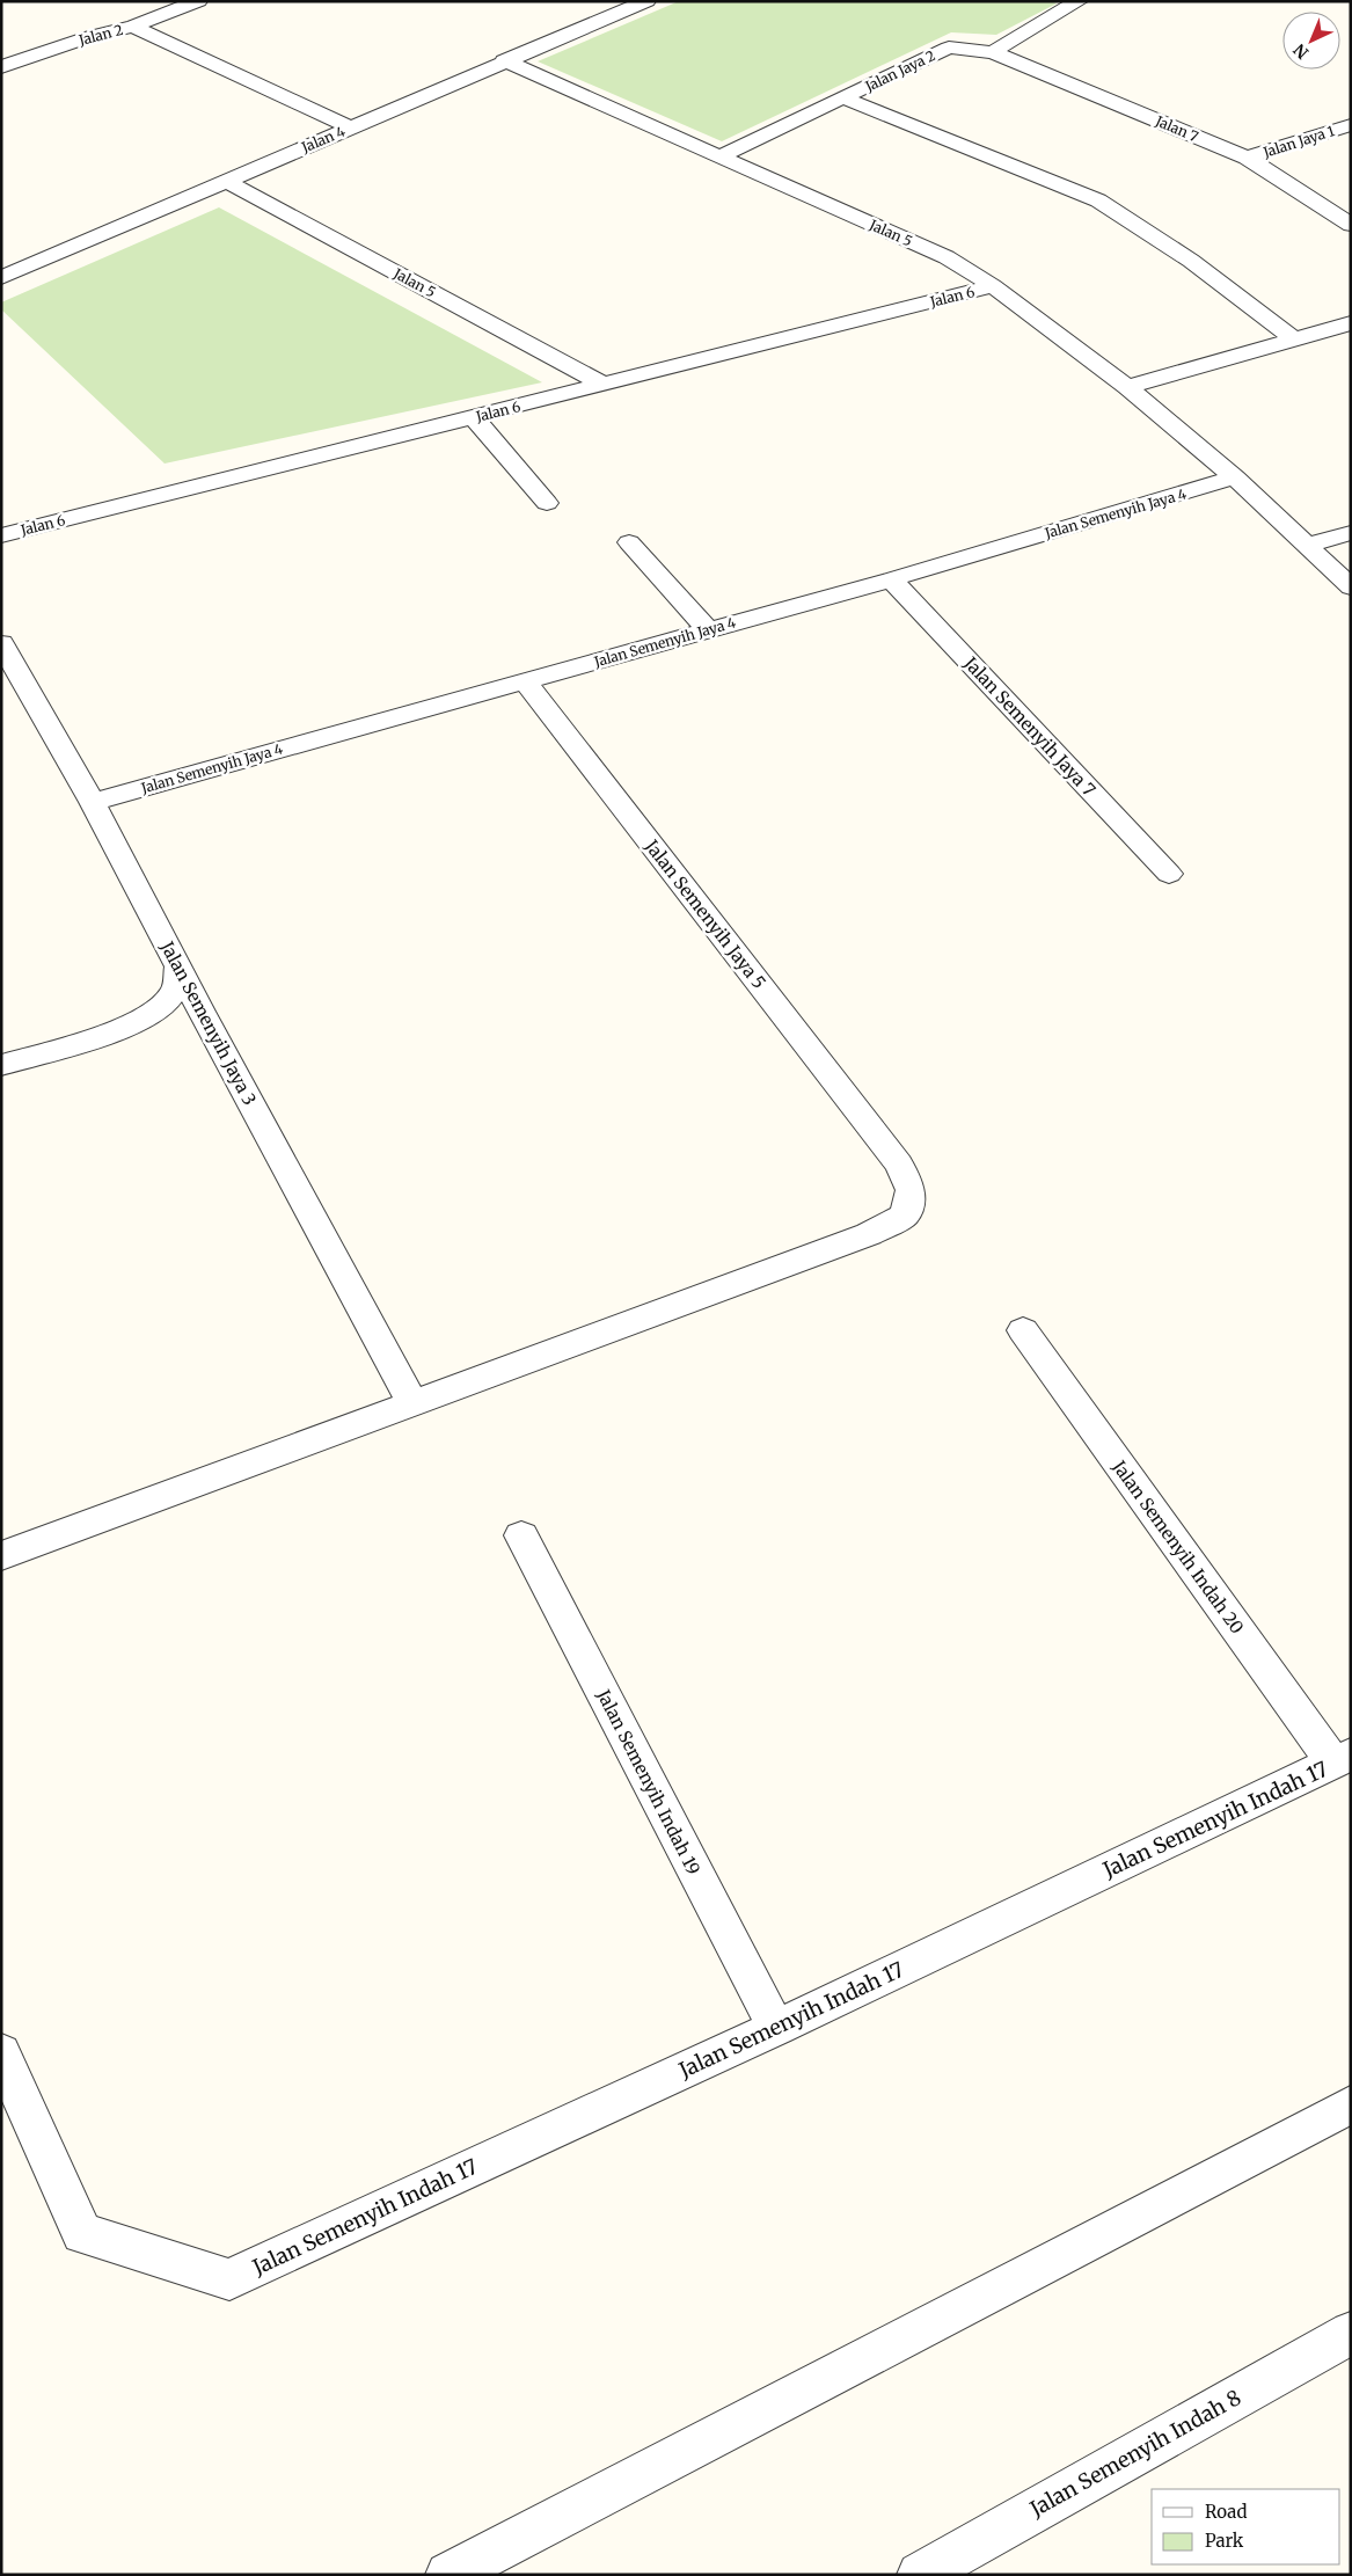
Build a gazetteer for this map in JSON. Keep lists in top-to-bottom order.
{
  "streets": {
    "street": [
      "Jalan 2",
      "Jalan Jaya 2",
      "Jalan 7",
      "Jalan 4",
      "Jalan Jaya 1",
      "Jalan 5",
      "Jalan 6",
      "Jalan Semenyih Jaya 4",
      "Jalan Semenyih Jaya 7",
      "Jalan Semenyih Jaya 5",
      "Jalan Semenyih Jaya 3",
      "Jalan Semenyih Indah 20",
      "Jalan Semenyih Indah 19",
      "Jalan Semenyih Indah 17",
      "Jalan Semenyih Indah 8"
    ]
  },
  "crossings": [
    ["Jalan Jaya 2", "Jalan 7"],
    ["Jalan Jaya 2", "Jalan 5"],
    ["Jalan 7", "Jalan Jaya 1"],
    ["Jalan 4", "Jalan 5"],
    ["Jalan 5", "Jalan 6"],
    ["Jalan 5", "Jalan Semenyih Jaya 4"],
    ["Jalan Semenyih Jaya 4", "Jalan Semenyih Jaya 7"],
    ["Jalan Semenyih Jaya 4", "Jalan Semenyih Jaya 5"],
    ["Jalan Semenyih Jaya 4", "Jalan Semenyih Jaya 3"],
    ["Jalan Semenyih Jaya 5", "Jalan Semenyih Jaya 3"],
    ["Jalan Semenyih Indah 20", "Jalan Semenyih Indah 17"],
    ["Jalan Semenyih Indah 19", "Jalan Semenyih Indah 17"]
  ],
  "legend": ["Road", "Park"],
  "north": "bottom left"
}
